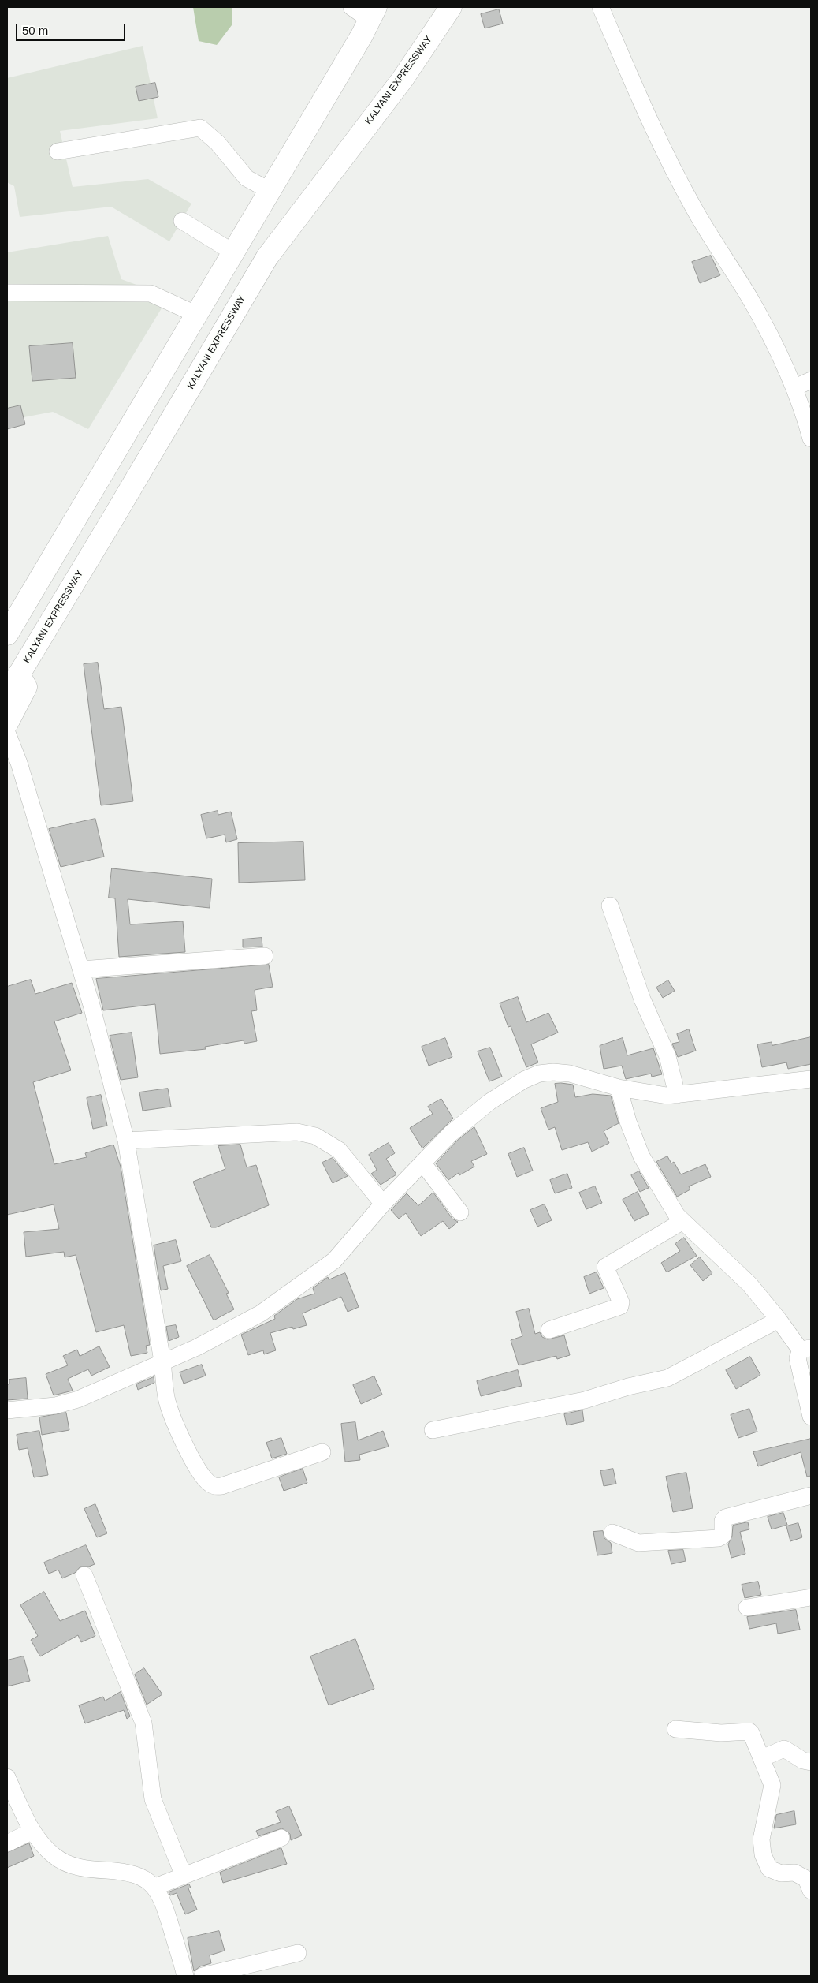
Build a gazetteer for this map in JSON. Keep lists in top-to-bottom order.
{
  "streets": {
    "main road": ["KALYANI EXPRESSWAY"]
  },
  "scale_bar": "50 m"
}
